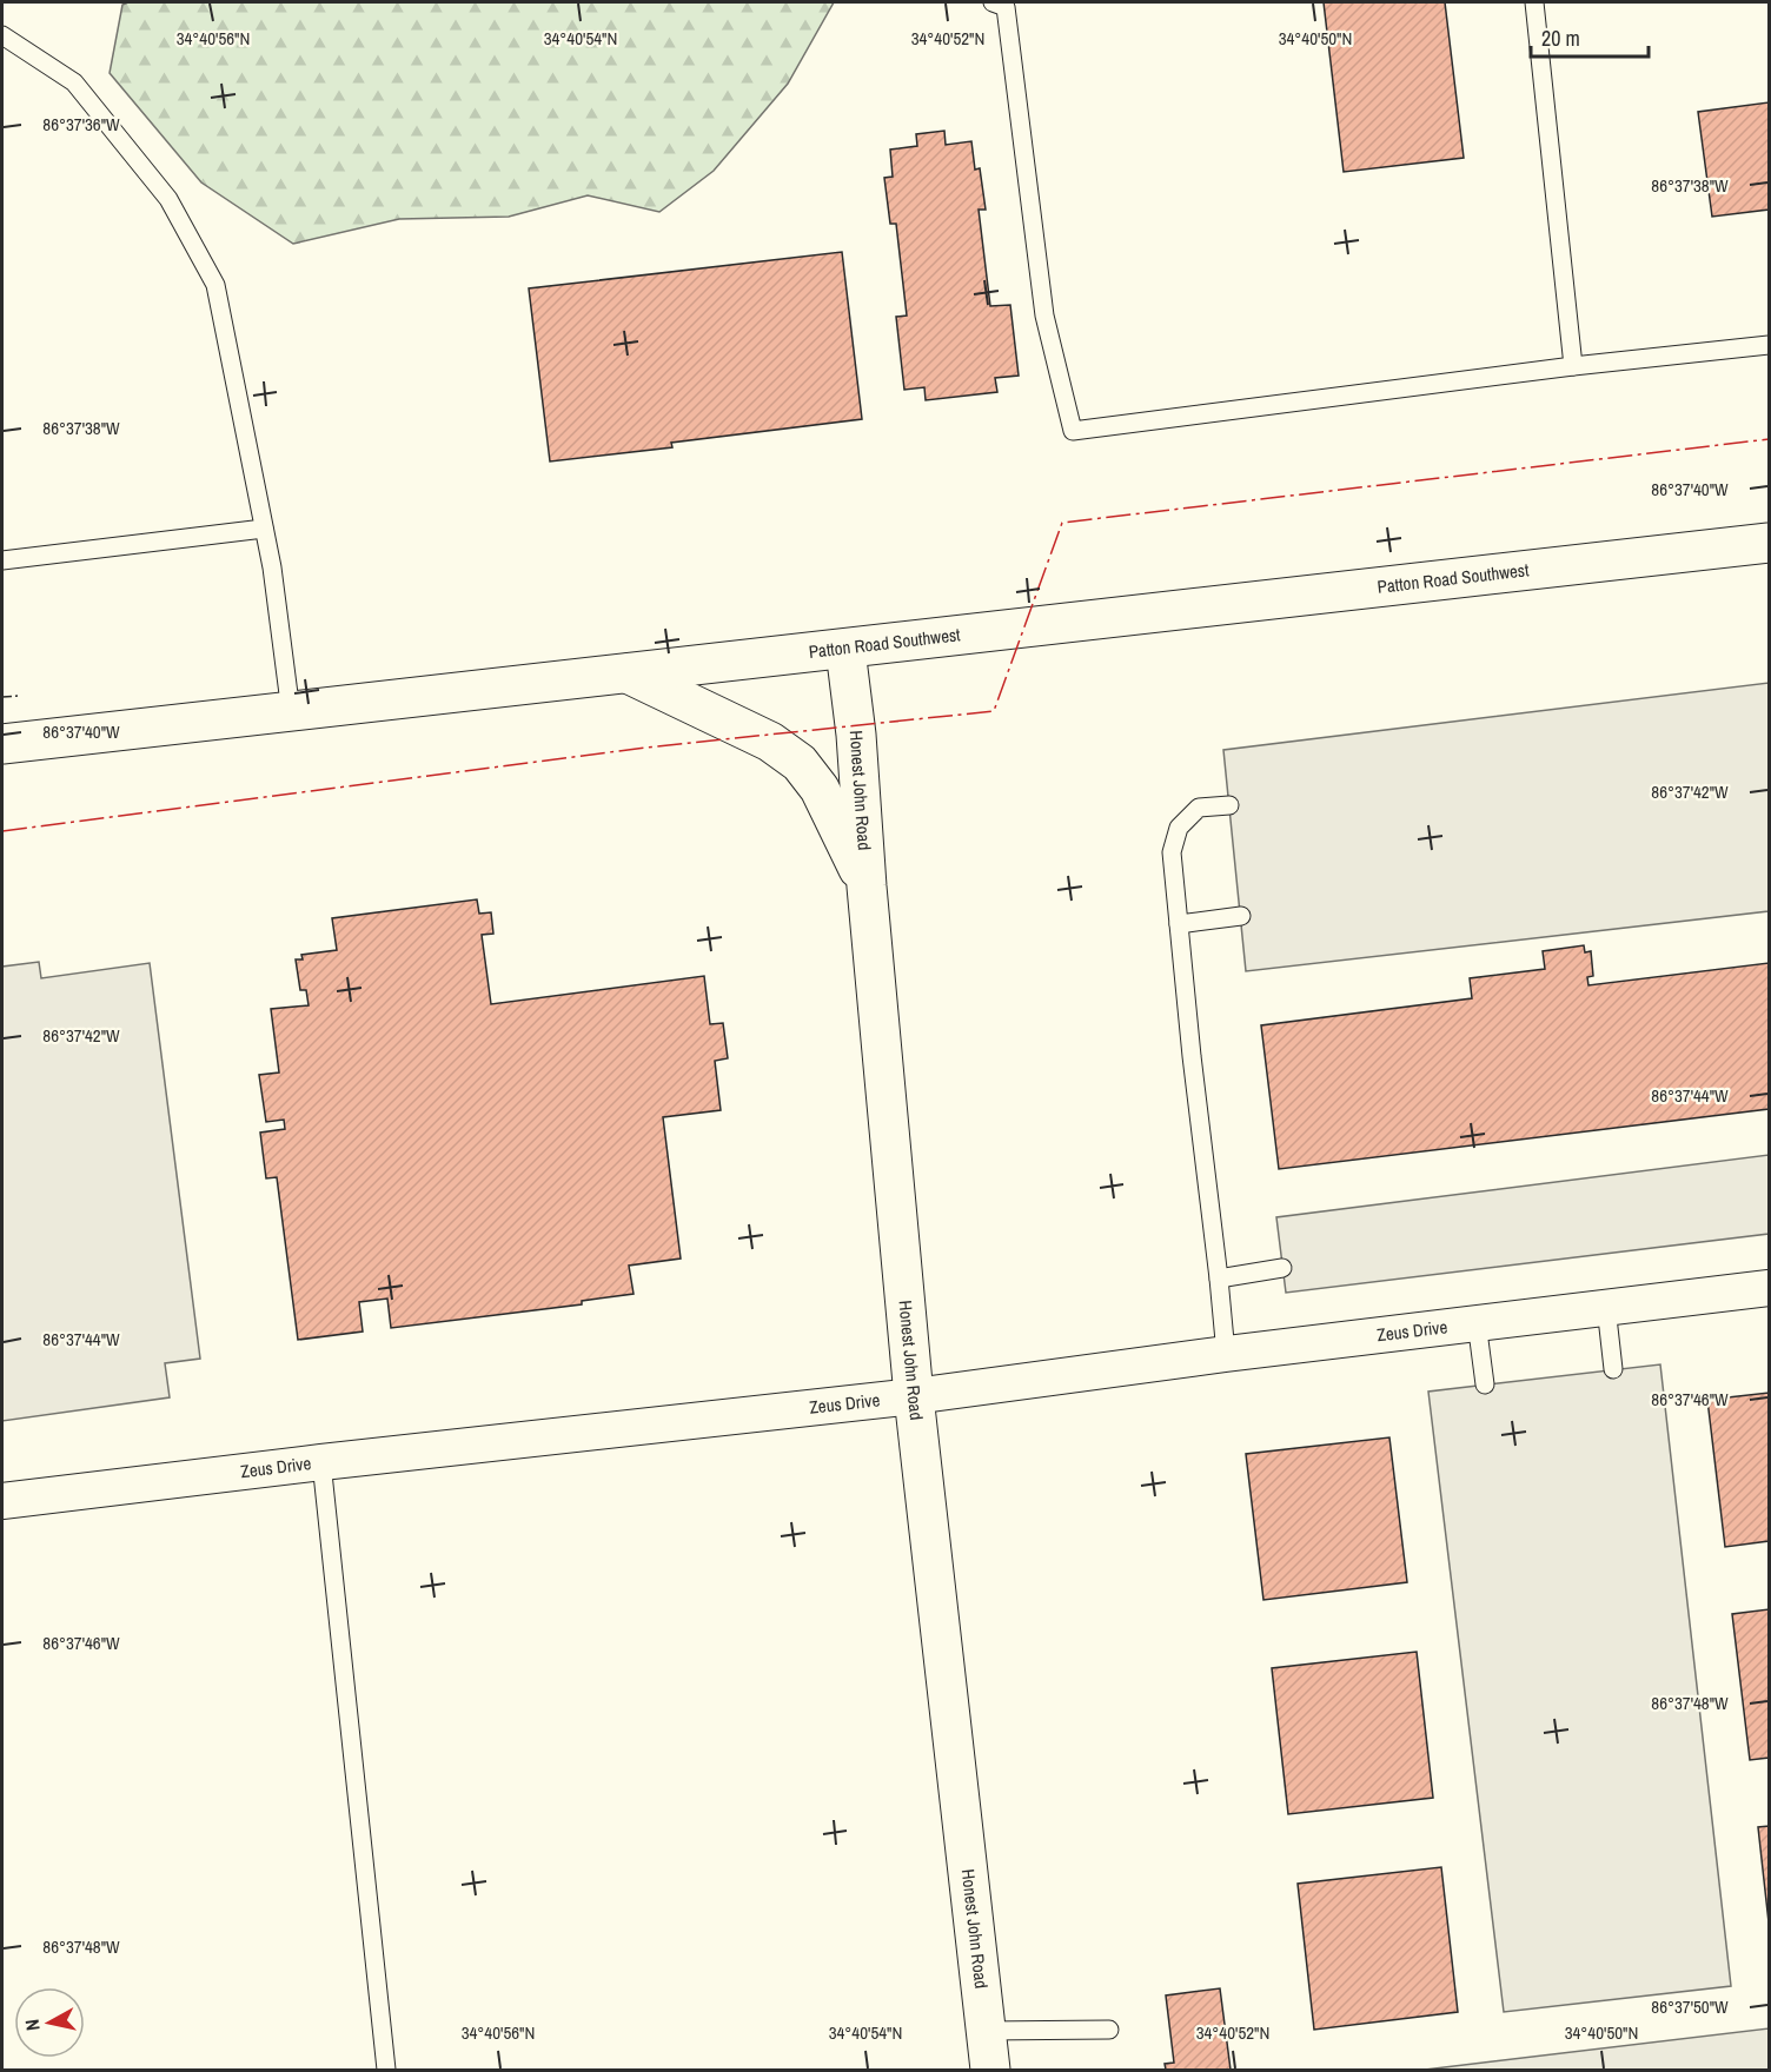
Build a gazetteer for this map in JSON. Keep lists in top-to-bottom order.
{
  "streets": {
    "main road": ["Patton Road Southwest", "Honest John Road"],
    "street": ["Zeus Drive"]
  },
  "crossings": [
    ["Patton Road Southwest", "Honest John Road"],
    ["Honest John Road", "Zeus Drive"]
  ],
  "scale_bar": "20 m",
  "north": "left",
  "coordinates": [
    "34°40'56\"N",
    "34°40'54\"N",
    "34°40'52\"N",
    "34°40'50\"N",
    "86°37'36\"W",
    "86°37'38\"W",
    "86°37'40\"W",
    "86°37'42\"W",
    "86°37'44\"W",
    "86°37'46\"W",
    "86°37'48\"W",
    "86°37'50\"W"
  ]
}
